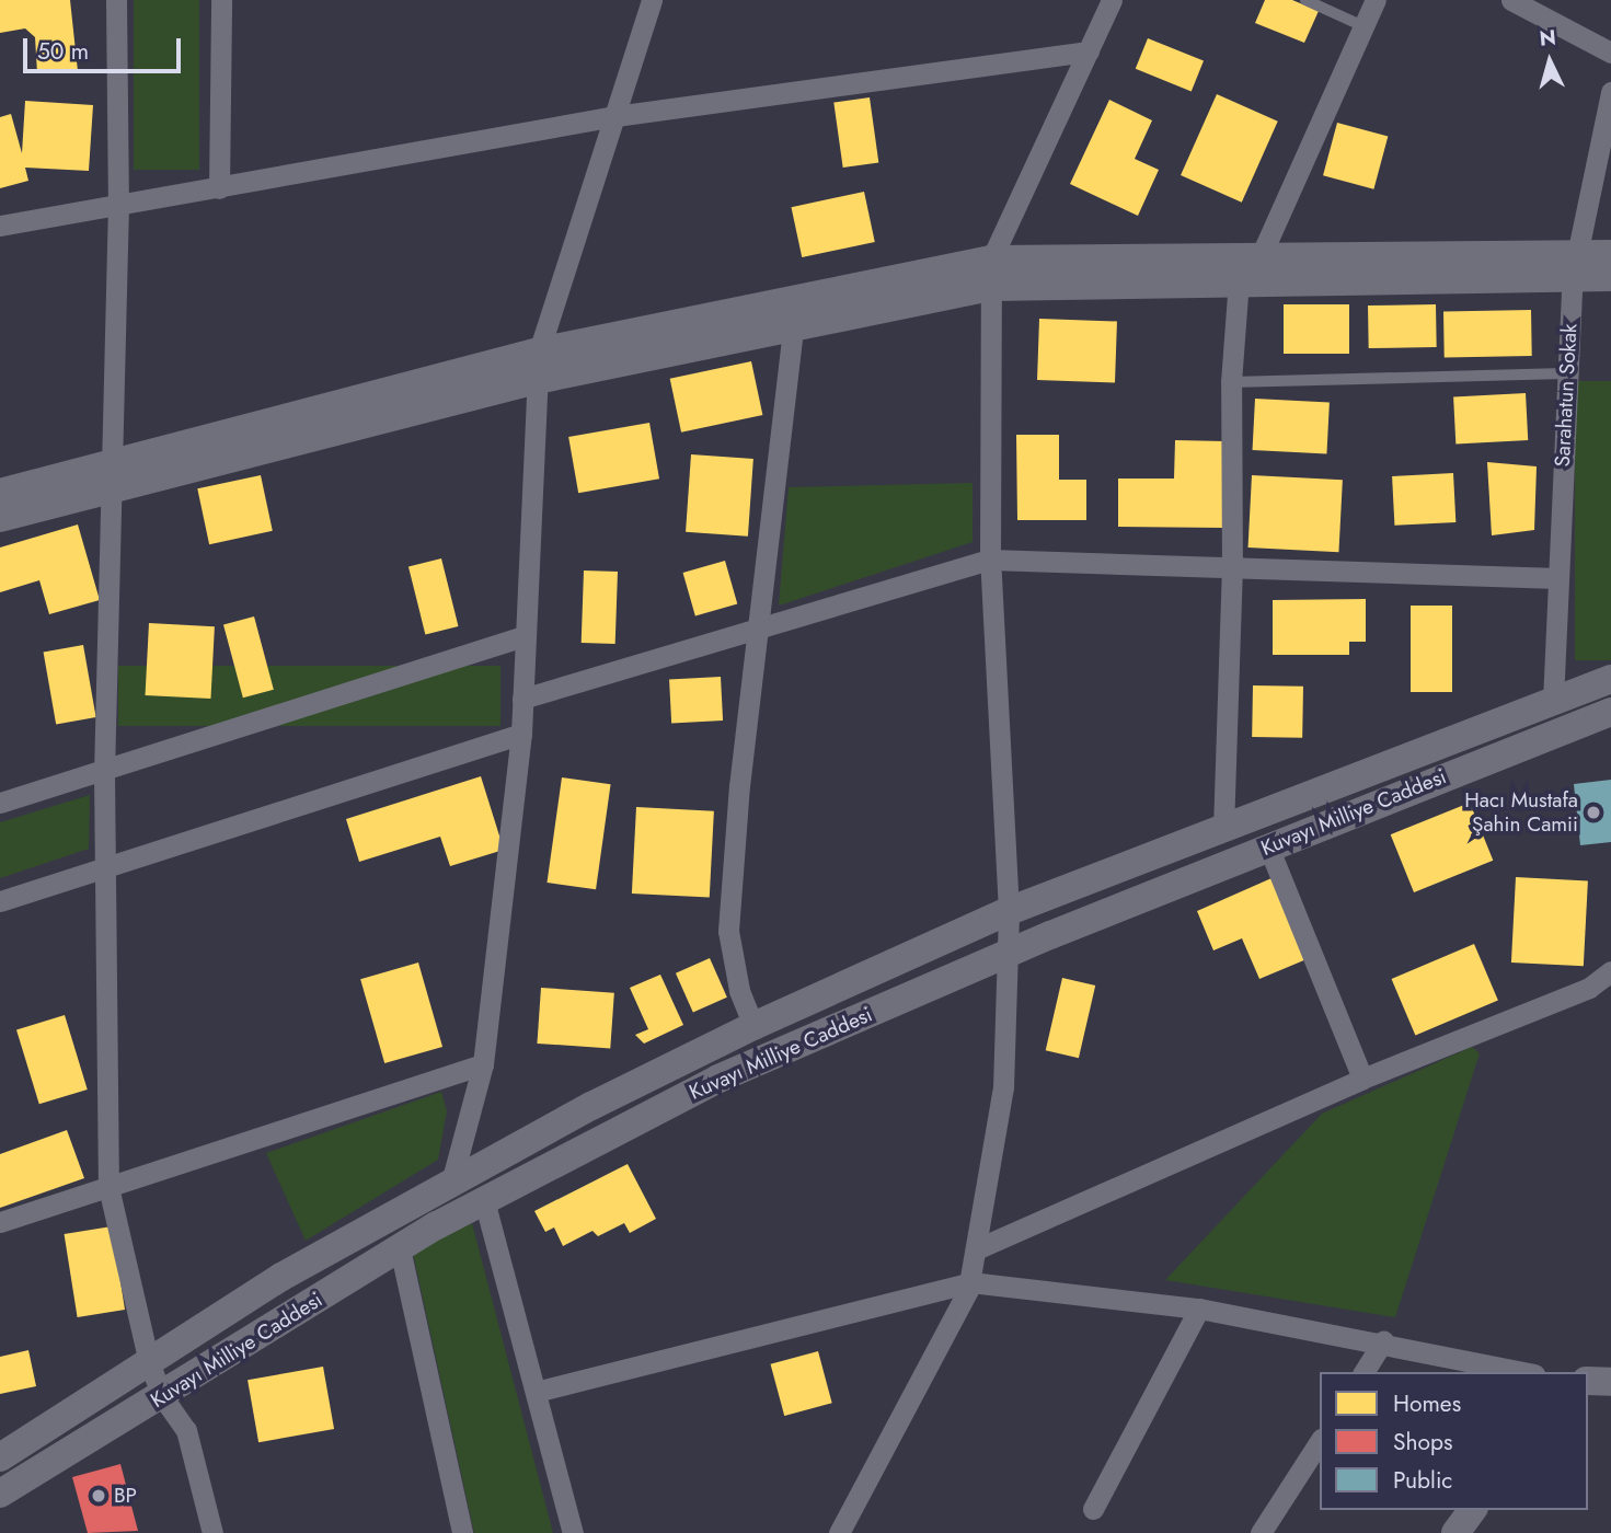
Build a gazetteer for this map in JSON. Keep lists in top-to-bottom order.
{
  "streets": {
    "main road": ["Kuvayı Milliye Caddesi"],
    "street": ["Sarahatun Sokak"]
  },
  "crossings": [
    ["Sarahatun Sokak", "Kuvayı Milliye Caddesi"]
  ],
  "places": ["Hacı Mustafa Şahin Camii", "BP"],
  "legend": ["Homes", "Shops", "Public"],
  "scale_bar": "50 m",
  "north": "top"
}
